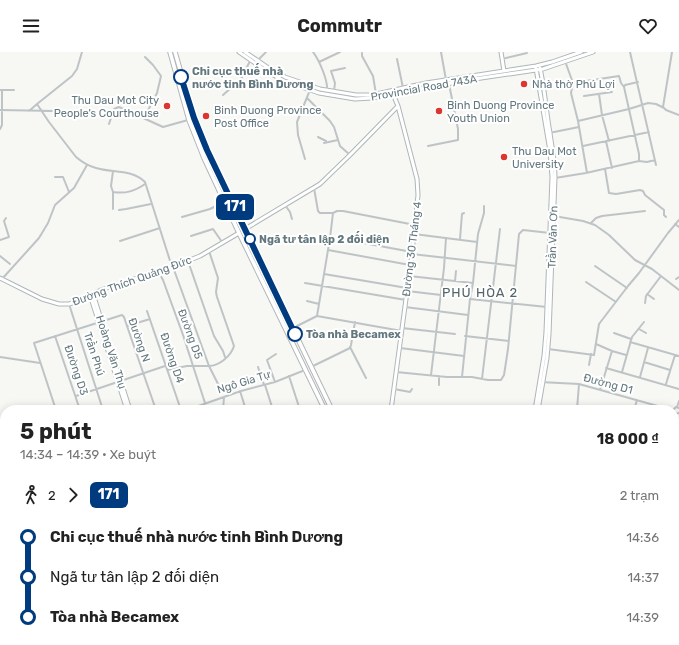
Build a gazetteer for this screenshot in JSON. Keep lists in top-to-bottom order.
{
  "streets": {
    "street": [
      "Provincial Road 743A",
      "Trần Văn Ơn",
      "Đường 30 Tháng 4",
      "Đường Thích Quảng Đức",
      "Đường D5",
      "Đường N",
      "Hoàng Văn Thụ",
      "Trần Phú",
      "Đường D4",
      "Đường D3",
      "Ngô Gia Tự",
      "Đường D1"
    ]
  },
  "crossings": [
    ["Provincial Road 743A", "Trần Văn Ơn"],
    ["Provincial Road 743A", "Đường 30 Tháng 4"],
    ["Trần Văn Ơn", "Đường D1"],
    ["Đường Thích Quảng Đức", "Đường D5"],
    ["Đường Thích Quảng Đức", "Hoàng Văn Thụ"],
    ["Đường Thích Quảng Đức", "Trần Phú"],
    ["Đường D5", "Ngô Gia Tự"],
    ["Đường N", "Hoàng Văn Thụ"],
    ["Đường N", "Trần Phú"],
    ["Đường N", "Đường D3"]
  ],
  "districts": ["PHÚ HÒA 2"],
  "places": [
    "Chi cục thuế nhà nước tỉnh Bình Dương",
    "Nhà thờ Phú Lợi",
    "Thu Dau Mot City People's Courthouse",
    "Binh Duong Province Youth Union",
    "Binh Duong Province Post Office",
    "Thu Dau Mot University",
    "Ngã tư tân lập 2 đối diện",
    "Tòa nhà Becamex"
  ],
  "lines": ["bus line 171"],
  "page": {
    "header": "Commutr",
    "on_map": "171",
    "heading": ["5 phút", "14:34 – 14:39 · Xe buýt", "18 000 ₫"],
    "legs": ["2", "171", "2 trạm"],
    "list": [
      {
        "name": "Chi cục thuế nhà nước tỉnh Bình Dương",
        "value": "14:36"
      },
      {
        "name": "Ngã tư tân lập 2 đối diện",
        "value": "14:37"
      },
      {
        "name": "Tòa nhà Becamex",
        "value": "14:39"
      }
    ]
  }
}
